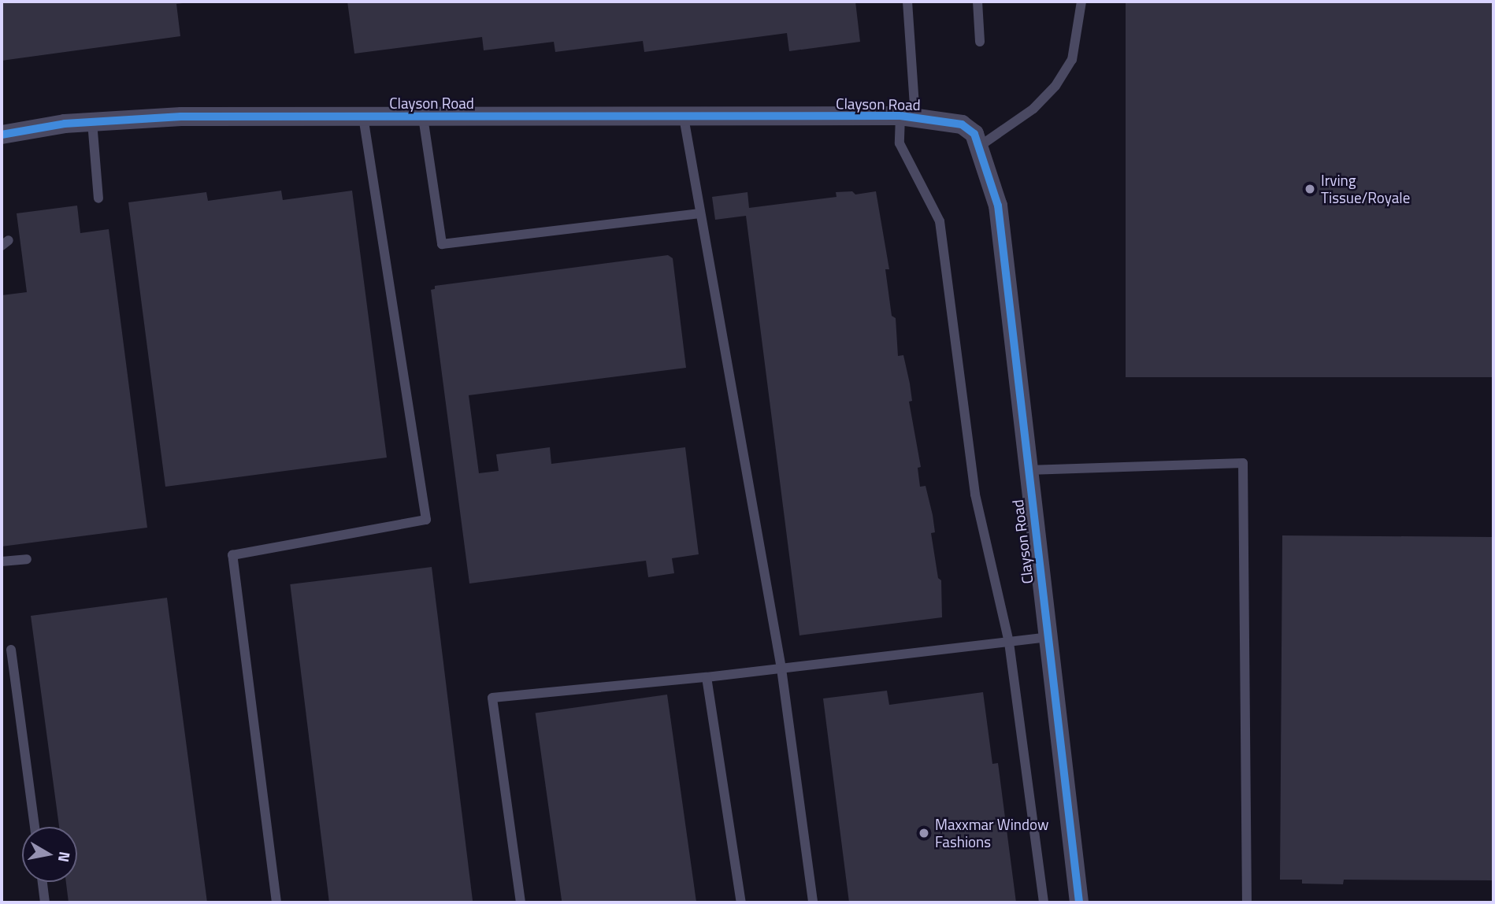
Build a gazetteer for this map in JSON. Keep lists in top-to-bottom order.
{
  "streets": {
    "street": ["Clayson Road"]
  },
  "places": ["Irving Tissue/Royale", "Maxxmar Window Fashions"],
  "north": "right"
}
